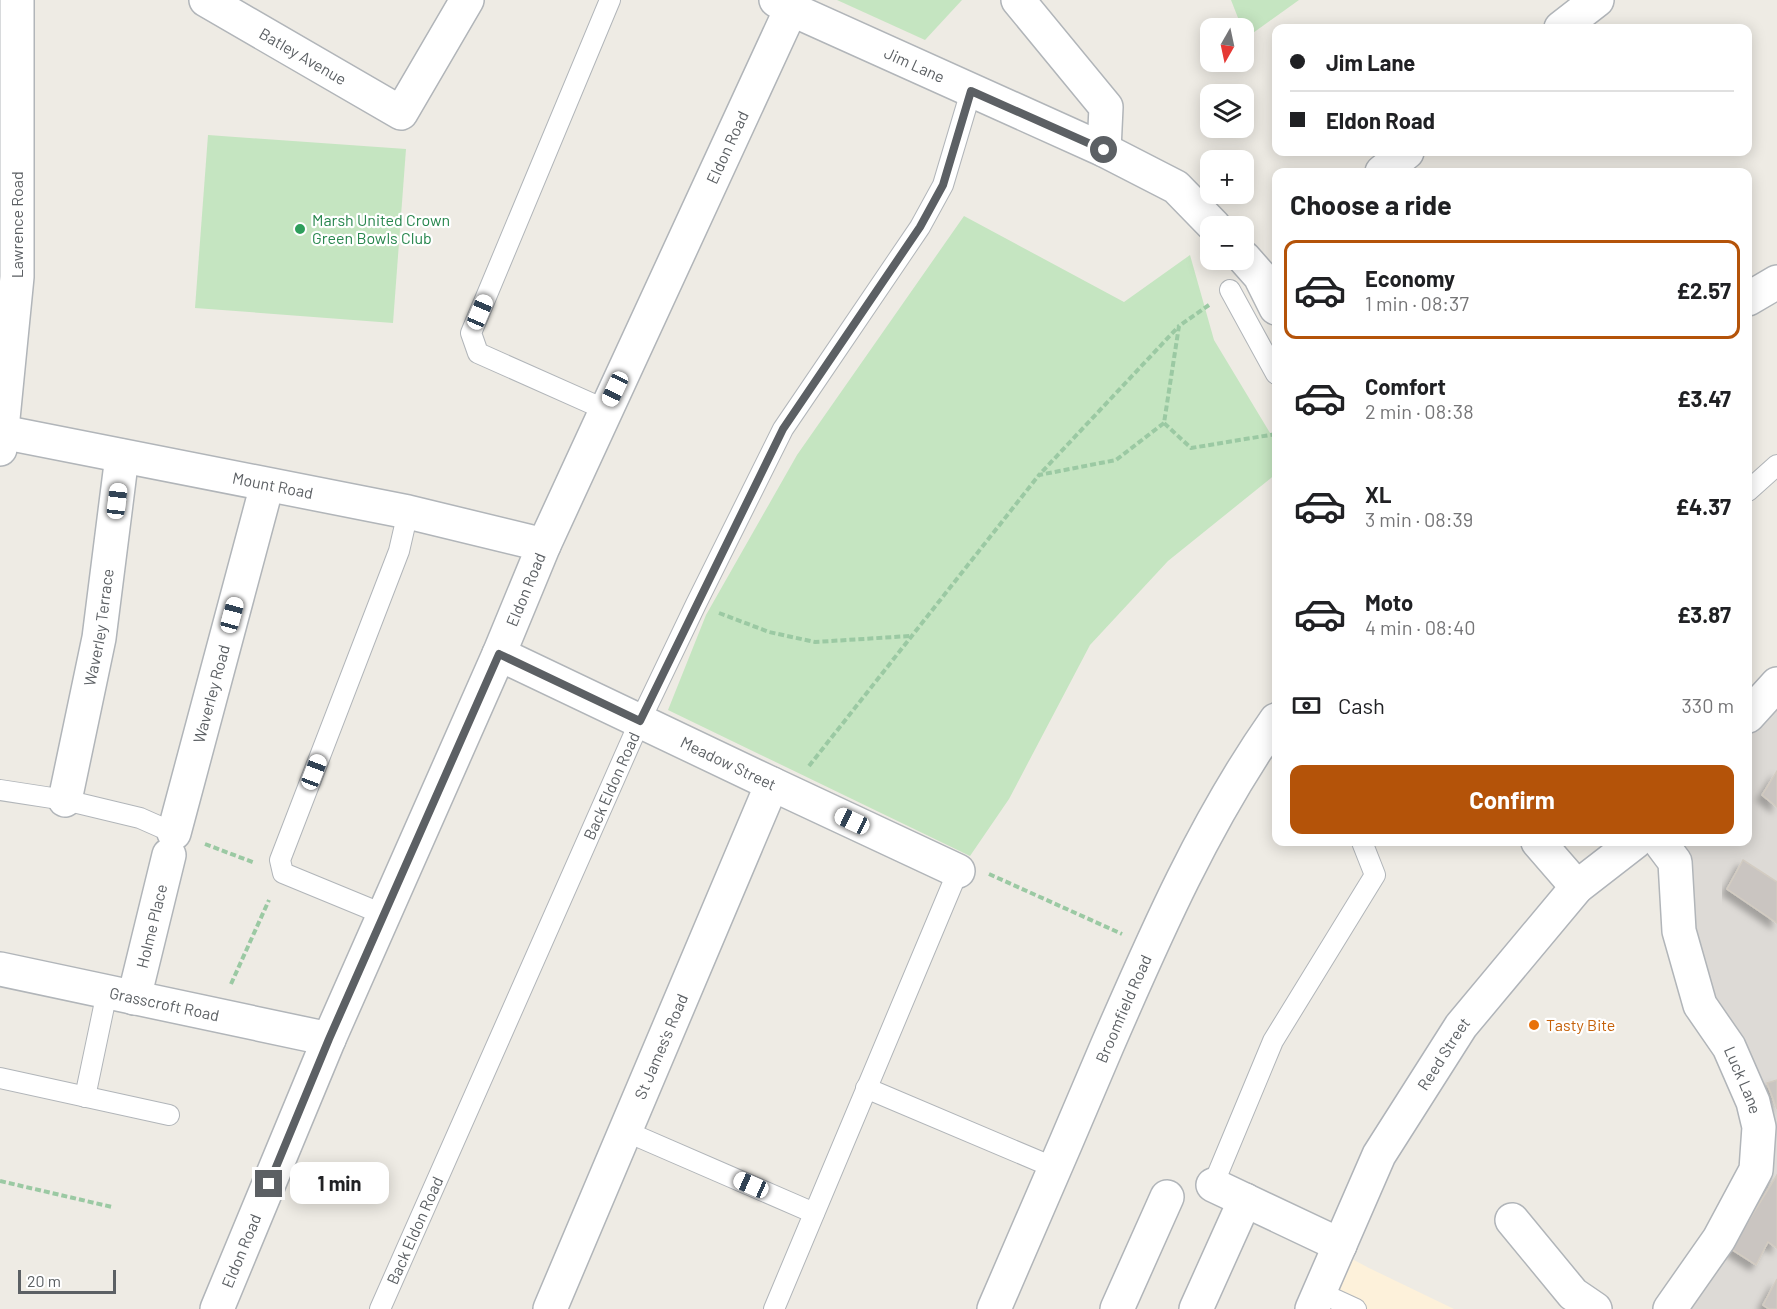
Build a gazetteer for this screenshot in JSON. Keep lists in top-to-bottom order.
{
  "streets": {
    "street": [
      "Batley Avenue",
      "Jim Lane",
      "Eldon Road",
      "Lawrence Road",
      "Mount Road",
      "Waverley Terrace",
      "Waverley Road",
      "Meadow Street",
      "Holme Place",
      "Grasscroft Road",
      "Broomfield Road",
      "St James's Road",
      "Reed Street",
      "Luck Lane"
    ],
    "lane": ["Back Eldon Road"]
  },
  "crossings": [
    ["Jim Lane", "Eldon Road"],
    ["Jim Lane", "Back Eldon Road"],
    ["Eldon Road", "Mount Road"],
    ["Eldon Road", "Meadow Street"],
    ["Eldon Road", "Grasscroft Road"],
    ["Lawrence Road", "Mount Road"],
    ["Mount Road", "Waverley Terrace"],
    ["Mount Road", "Waverley Road"],
    ["Waverley Road", "Holme Place"],
    ["Meadow Street", "Back Eldon Road"],
    ["Meadow Street", "St James's Road"],
    ["Holme Place", "Grasscroft Road"]
  ],
  "places": ["Marsh United Crown Green Bowls Club", "Tasty Bite"],
  "scale_bar": "20 m",
  "north": "bottom",
  "page": {
    "map_buttons": ["+", "−"],
    "banner": ["Jim Lane", "Eldon Road"],
    "heading": "Choose a ride",
    "list": [
      {
        "name": "Economy",
        "note": "1 min · 08:37",
        "value": "£2.57"
      },
      {
        "name": "Comfort",
        "note": "2 min · 08:38",
        "value": "£3.47"
      },
      {
        "name": "XL",
        "note": "3 min · 08:39",
        "value": "£4.37"
      },
      {
        "name": "Moto",
        "note": "4 min · 08:40",
        "value": "£3.87"
      }
    ],
    "pay": ["Cash", "330 m"],
    "buttons": "Confirm",
    "bubble": "1 min",
    "scale": "20 m"
  }
}
